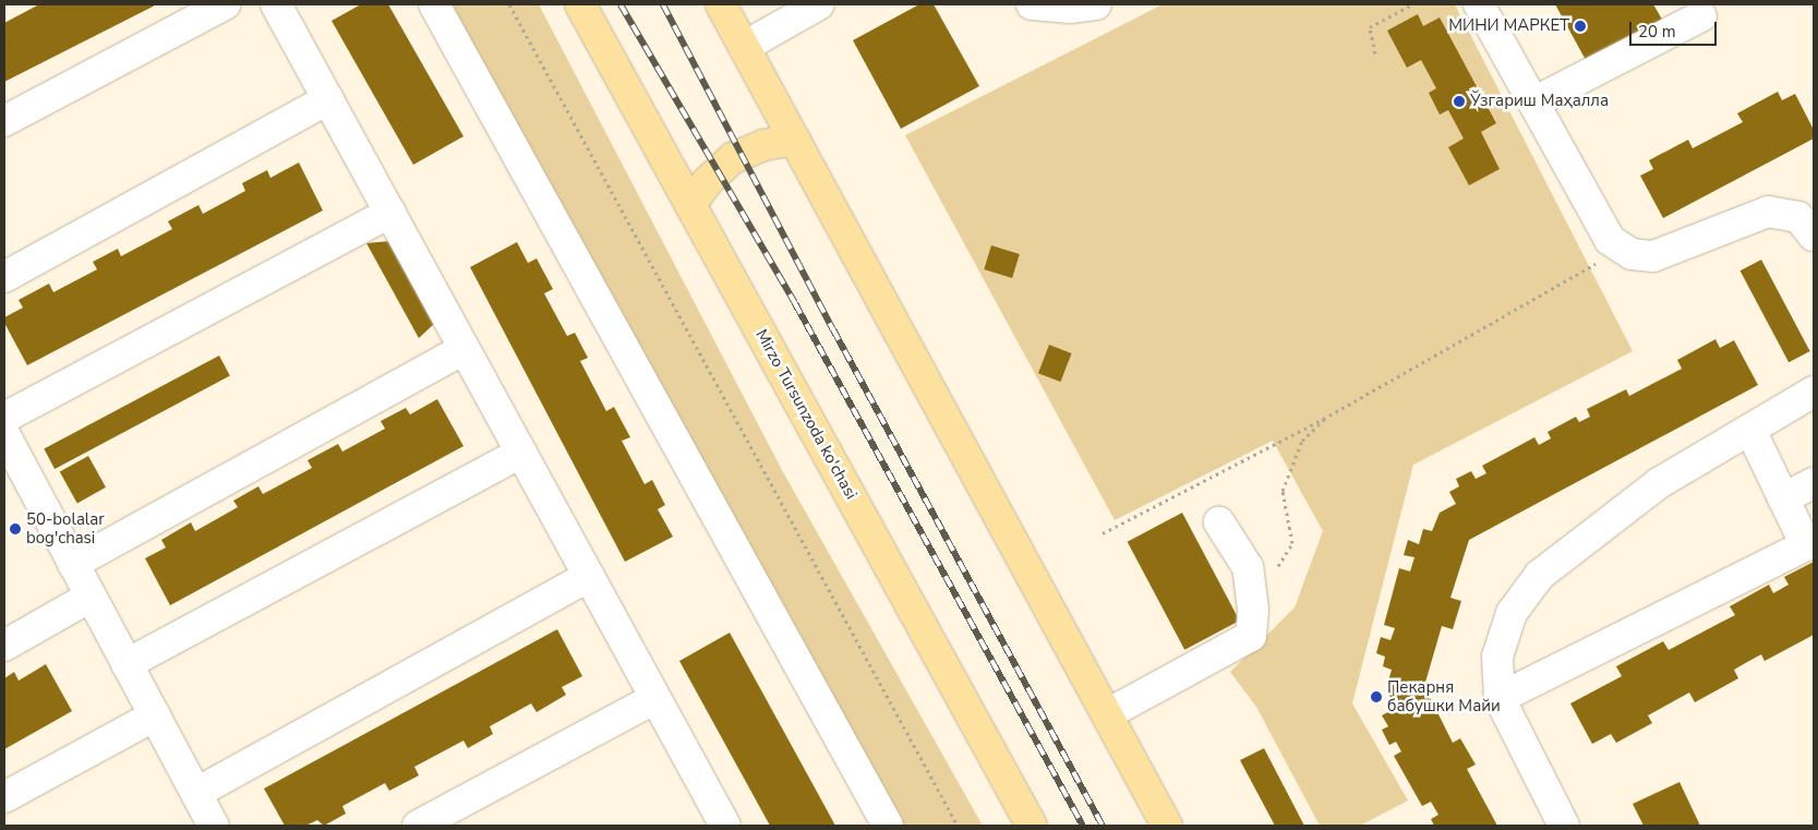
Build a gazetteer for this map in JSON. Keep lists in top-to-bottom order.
{
  "streets": {
    "main road": ["Mirzo Tursunzoda ko'chasi"]
  },
  "places": [
    "МИНИ МАРКЕТ",
    "Ўзгариш Маҳалла",
    "50-bolalar bog'chasi",
    "Пекарня бабушки Майи"
  ],
  "scale_bar": "20 m"
}
